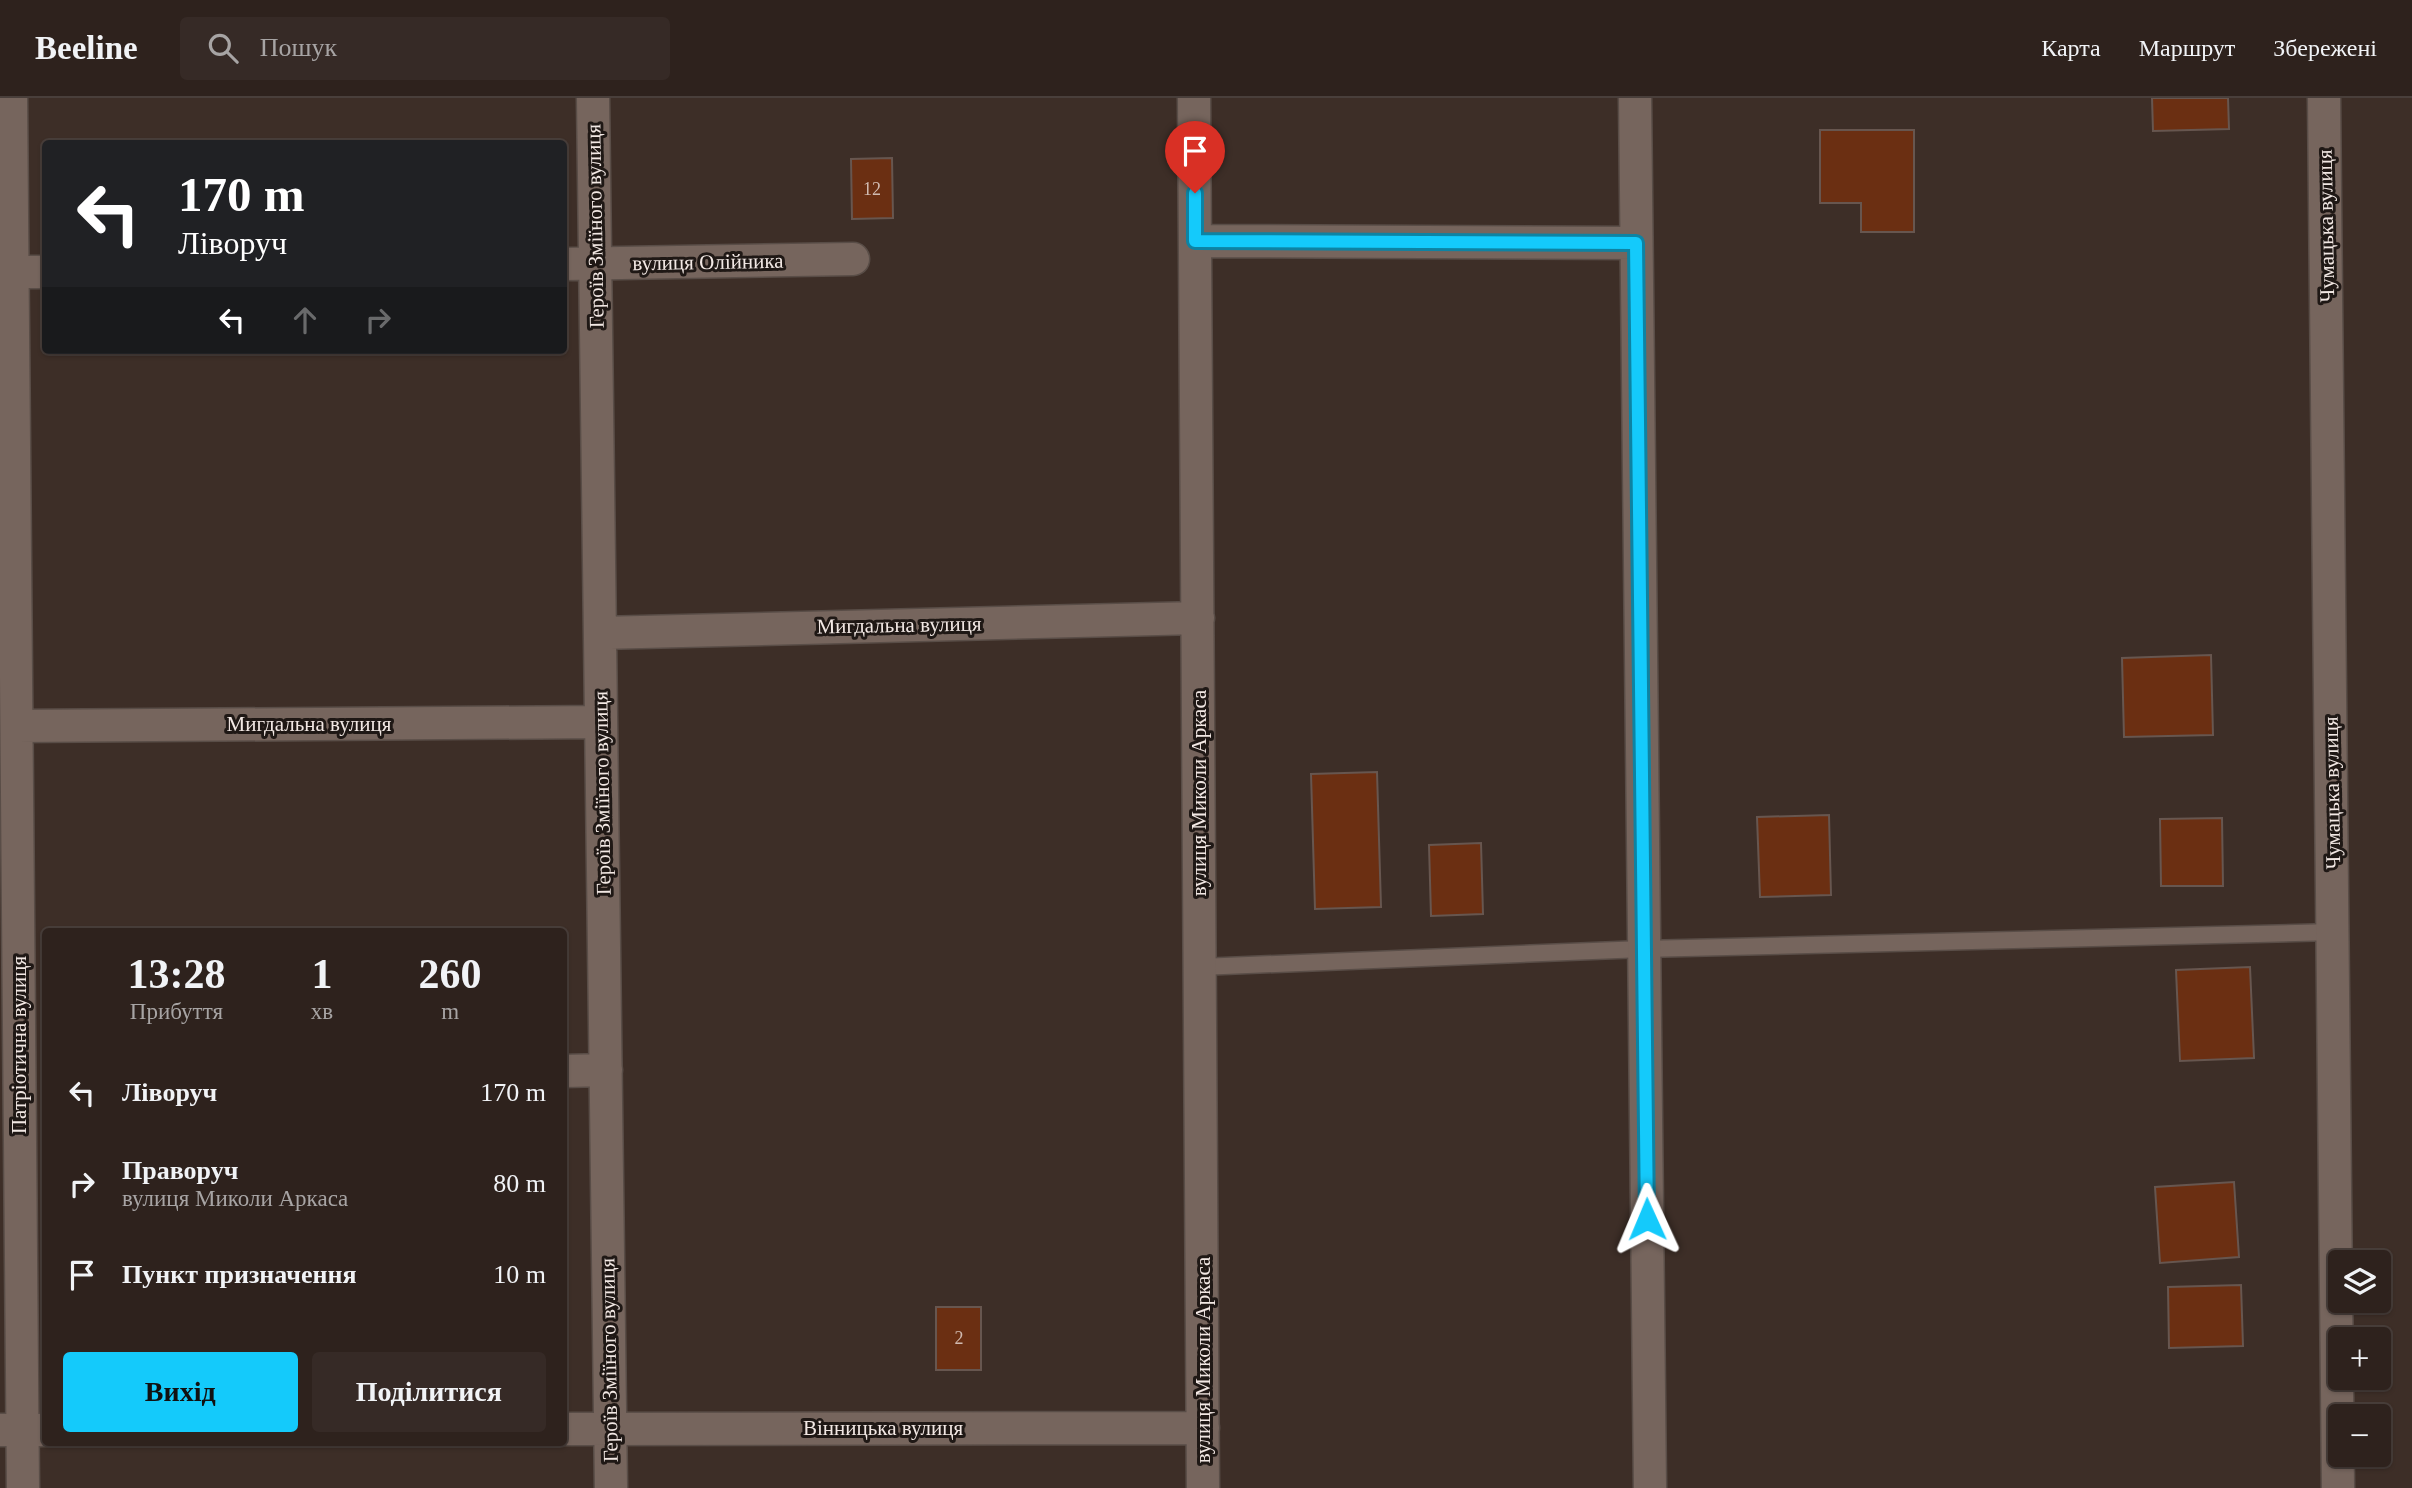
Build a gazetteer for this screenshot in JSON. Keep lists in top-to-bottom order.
{
  "streets": {
    "street": [
      "Героїв Зміїного вулиця",
      "Чумацька вулиця",
      "вулиця Олійника",
      "Мигдальна вулиця",
      "вулиця Миколи Аркаса",
      "Патріотична вулиця",
      "Вінницька вулиця"
    ]
  },
  "crossings": [
    ["Героїв Зміїного вулиця", "вулиця Олійника"],
    ["Героїв Зміїного вулиця", "Мигдальна вулиця"],
    ["Героїв Зміїного вулиця", "Вінницька вулиця"],
    ["Мигдальна вулиця", "вулиця Миколи Аркаса"],
    ["Мигдальна вулиця", "Патріотична вулиця"],
    ["вулиця Миколи Аркаса", "Вінницька вулиця"]
  ],
  "house_numbers": ["12", "2"],
  "page": {
    "header": "Beeline",
    "search": "Пошук",
    "nav": ["Карта", "Маршрут", "Збережені"],
    "turn": ["170 m", "Ліворуч"],
    "eta": [
      "13:28",
      "Прибуття",
      "1",
      "хв",
      "260",
      "m"
    ],
    "list": [
      {
        "name": "Ліворуч",
        "value": "170 m"
      },
      {
        "name": "Праворуч",
        "note": "вулиця Миколи Аркаса",
        "value": "80 m"
      },
      {
        "name": "Пункт призначення",
        "value": "10 m"
      }
    ],
    "map_buttons": ["+", "−"],
    "buttons": ["Вихід", "Поділитися"]
  }
}
